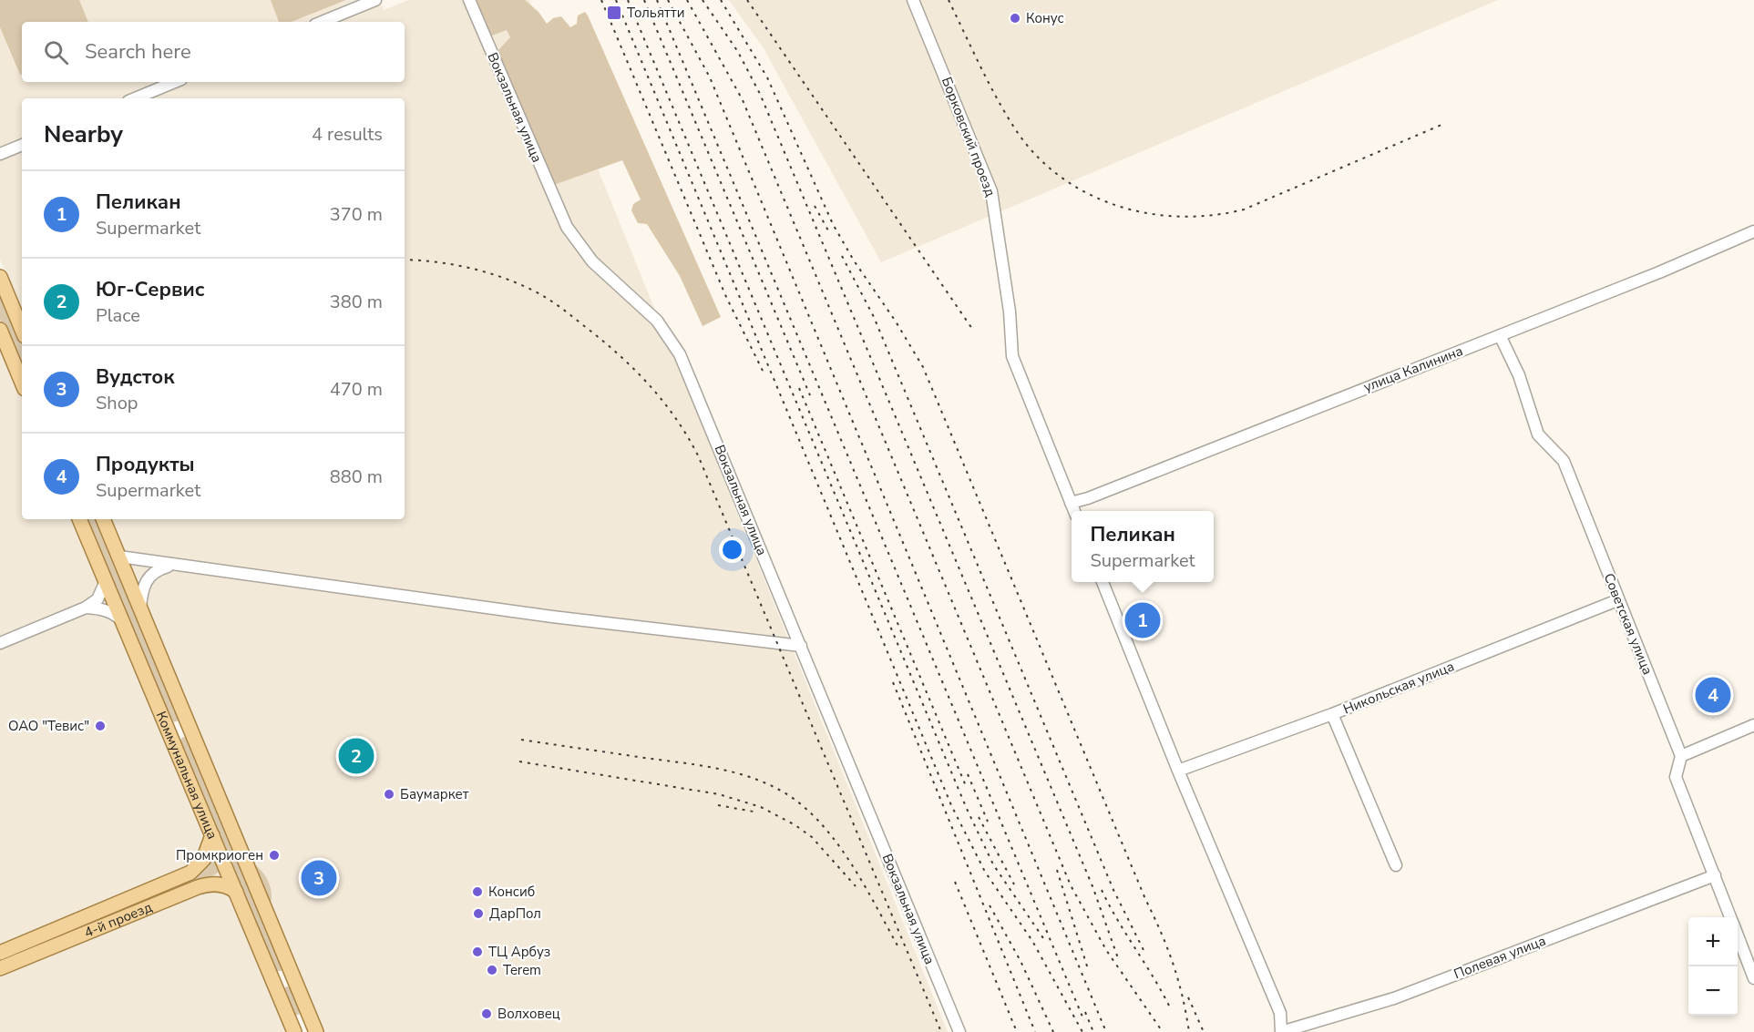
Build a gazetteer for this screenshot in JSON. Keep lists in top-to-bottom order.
{
  "streets": {
    "main road": ["Коммунальная улица", "4-й проезд"],
    "street": [
      "Вокзальная улица",
      "Борковский проезд",
      "улица Калинина",
      "Советская улица",
      "Никольская улица",
      "Полевая улица"
    ]
  },
  "crossings": [
    ["Борковский проезд", "улица Калинина"],
    ["улица Калинина", "Советская улица"],
    ["Советская улица", "Никольская улица"],
    ["Советская улица", "Полевая улица"],
    ["Коммунальная улица", "4-й проезд"]
  ],
  "places": {
    "transit": ["Тольятти"],
    "other": [
      "Конус",
      "ОАО \"Тевис\"",
      "Баумаркет",
      "Промкриоген",
      "Консиб",
      "ДарПол",
      "ТЦ Арбуз",
      "Terem",
      "Волховец"
    ]
  },
  "page": {
    "search": "Search here",
    "heading": ["Nearby", "4 results"],
    "list": [
      {
        "mark": "1",
        "name": "Пеликан",
        "note": "Supermarket",
        "value": "370 m"
      },
      {
        "mark": "2",
        "name": "Юг-Сервис",
        "note": "Place",
        "value": "380 m"
      },
      {
        "mark": "3",
        "name": "Вудсток",
        "note": "Shop",
        "value": "470 m"
      },
      {
        "mark": "4",
        "name": "Продукты",
        "note": "Supermarket",
        "value": "880 m"
      }
    ],
    "popup": ["Пеликан", "Supermarket"],
    "pins": [
      "1",
      "4",
      "2",
      "3"
    ],
    "map_buttons": ["+", "−"]
  }
}
